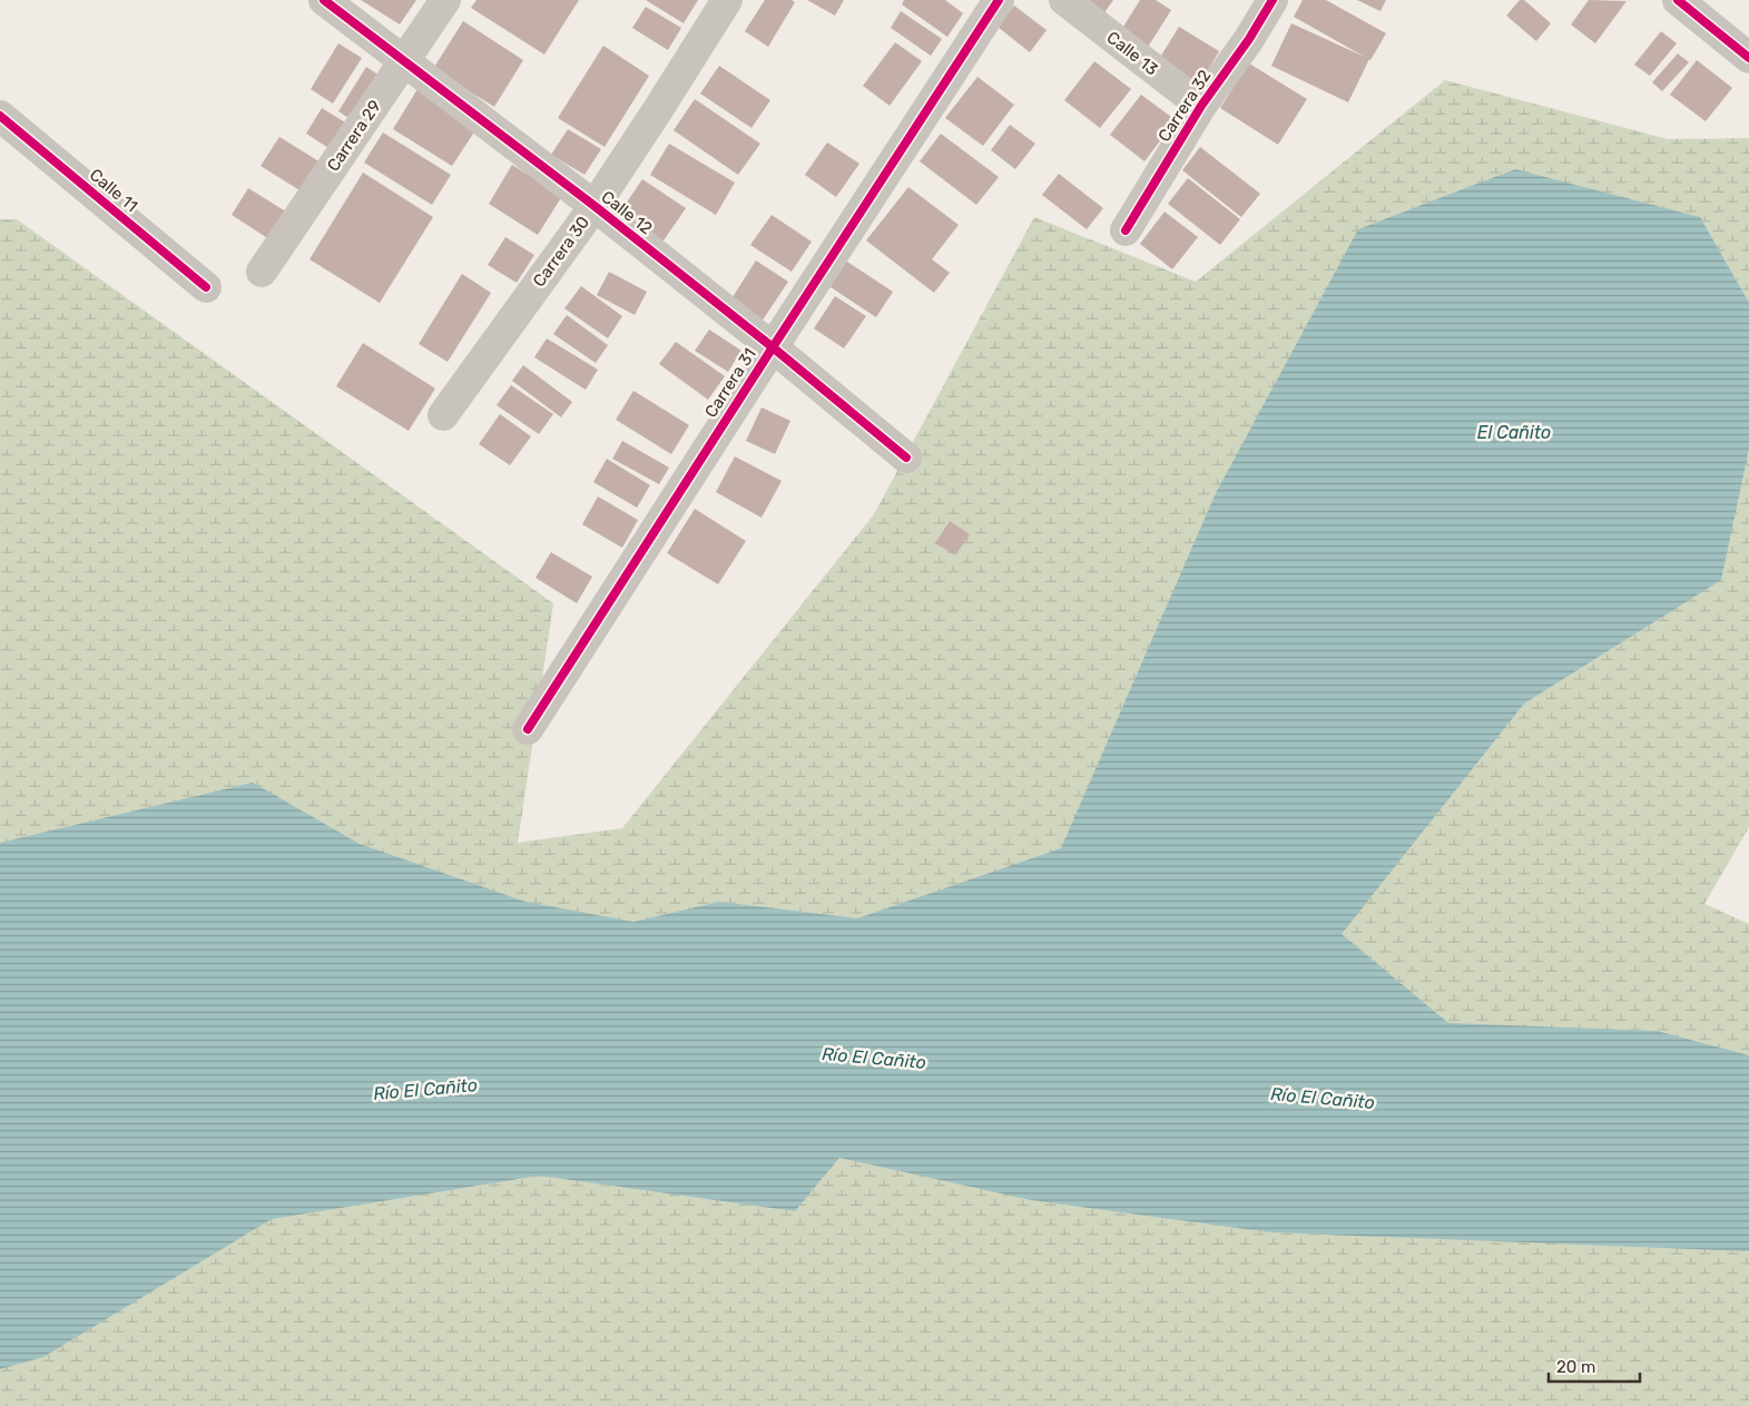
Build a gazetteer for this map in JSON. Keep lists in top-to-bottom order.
{
  "streets": {
    "street": [
      "Calle 13",
      "Carrera 32",
      "Carrera 29",
      "Calle 11",
      "Calle 12",
      "Carrera 30",
      "Carrera 31"
    ]
  },
  "crossings": [
    ["Calle 13", "Carrera 32"],
    ["Carrera 29", "Calle 12"],
    ["Calle 12", "Carrera 30"],
    ["Calle 12", "Carrera 31"]
  ],
  "water": ["El Cañito", "Río El Cañito"],
  "scale_bar": "20 m"
}
